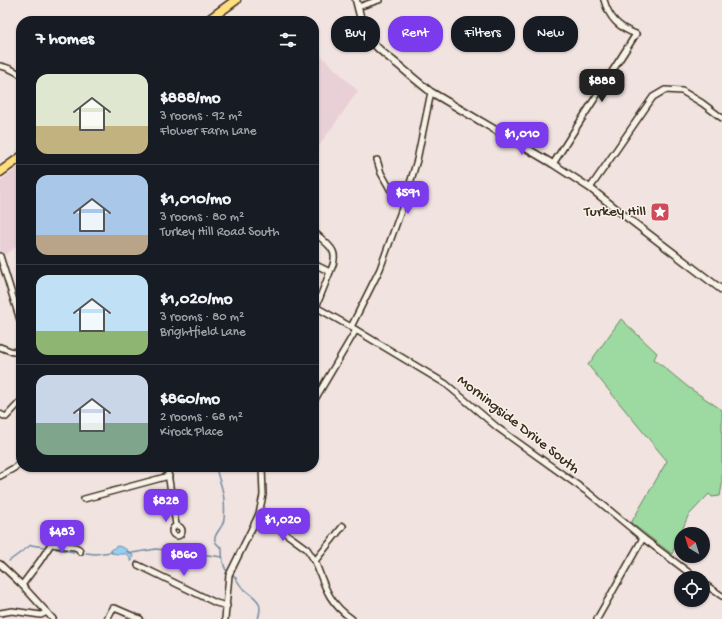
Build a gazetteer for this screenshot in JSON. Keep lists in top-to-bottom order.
{
  "streets": {
    "street": ["Morningside Drive South"]
  },
  "places": {
    "place": ["Turkey Hill"]
  },
  "north": "top left",
  "page": {
    "chip": [
      "Buy",
      "Rent",
      "Filters",
      "New"
    ],
    "heading": "7 homes",
    "list": [
      {
        "name": "$888/mo",
        "note": "3 rooms · 92 m² · Flower Farm Lane"
      },
      {
        "name": "$1,010/mo",
        "note": "3 rooms · 80 m² · Turkey Hill Road South"
      },
      {
        "name": "$1,020/mo",
        "note": "3 rooms · 80 m² · Brightfield Lane"
      },
      {
        "name": "$860/mo",
        "note": "2 rooms · 68 m² · Kirock Place"
      }
    ],
    "price": [
      "$888",
      "$1,010",
      "$591",
      "$828",
      "$1,020",
      "$483",
      "$860"
    ]
  }
}
